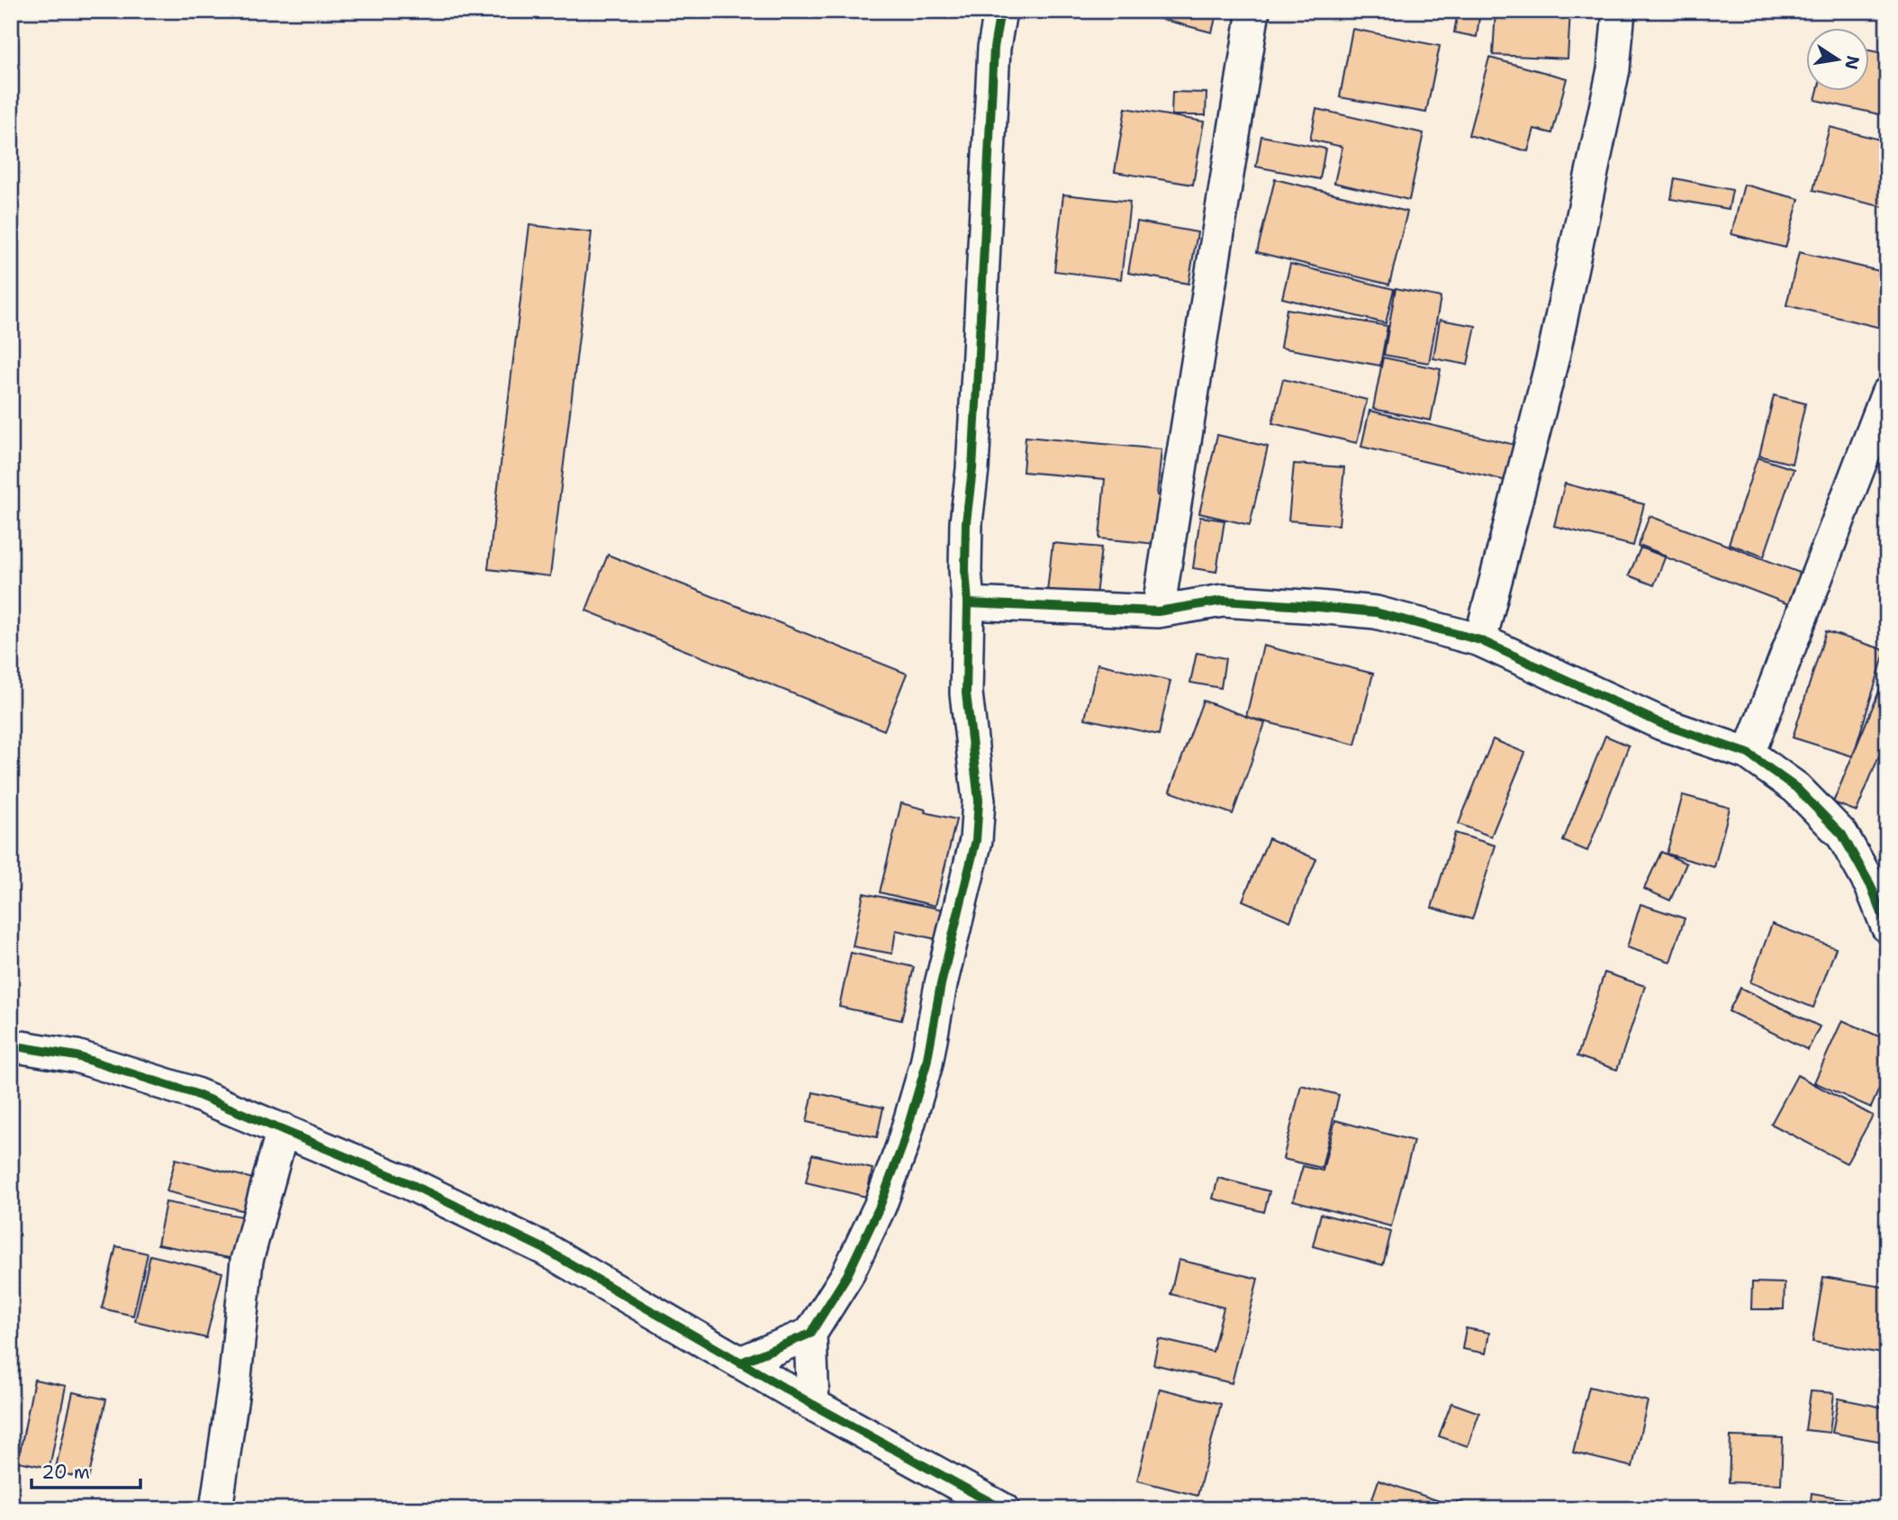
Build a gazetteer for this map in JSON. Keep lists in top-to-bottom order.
{
  "scale_bar": "20 m",
  "north": "right"
}
